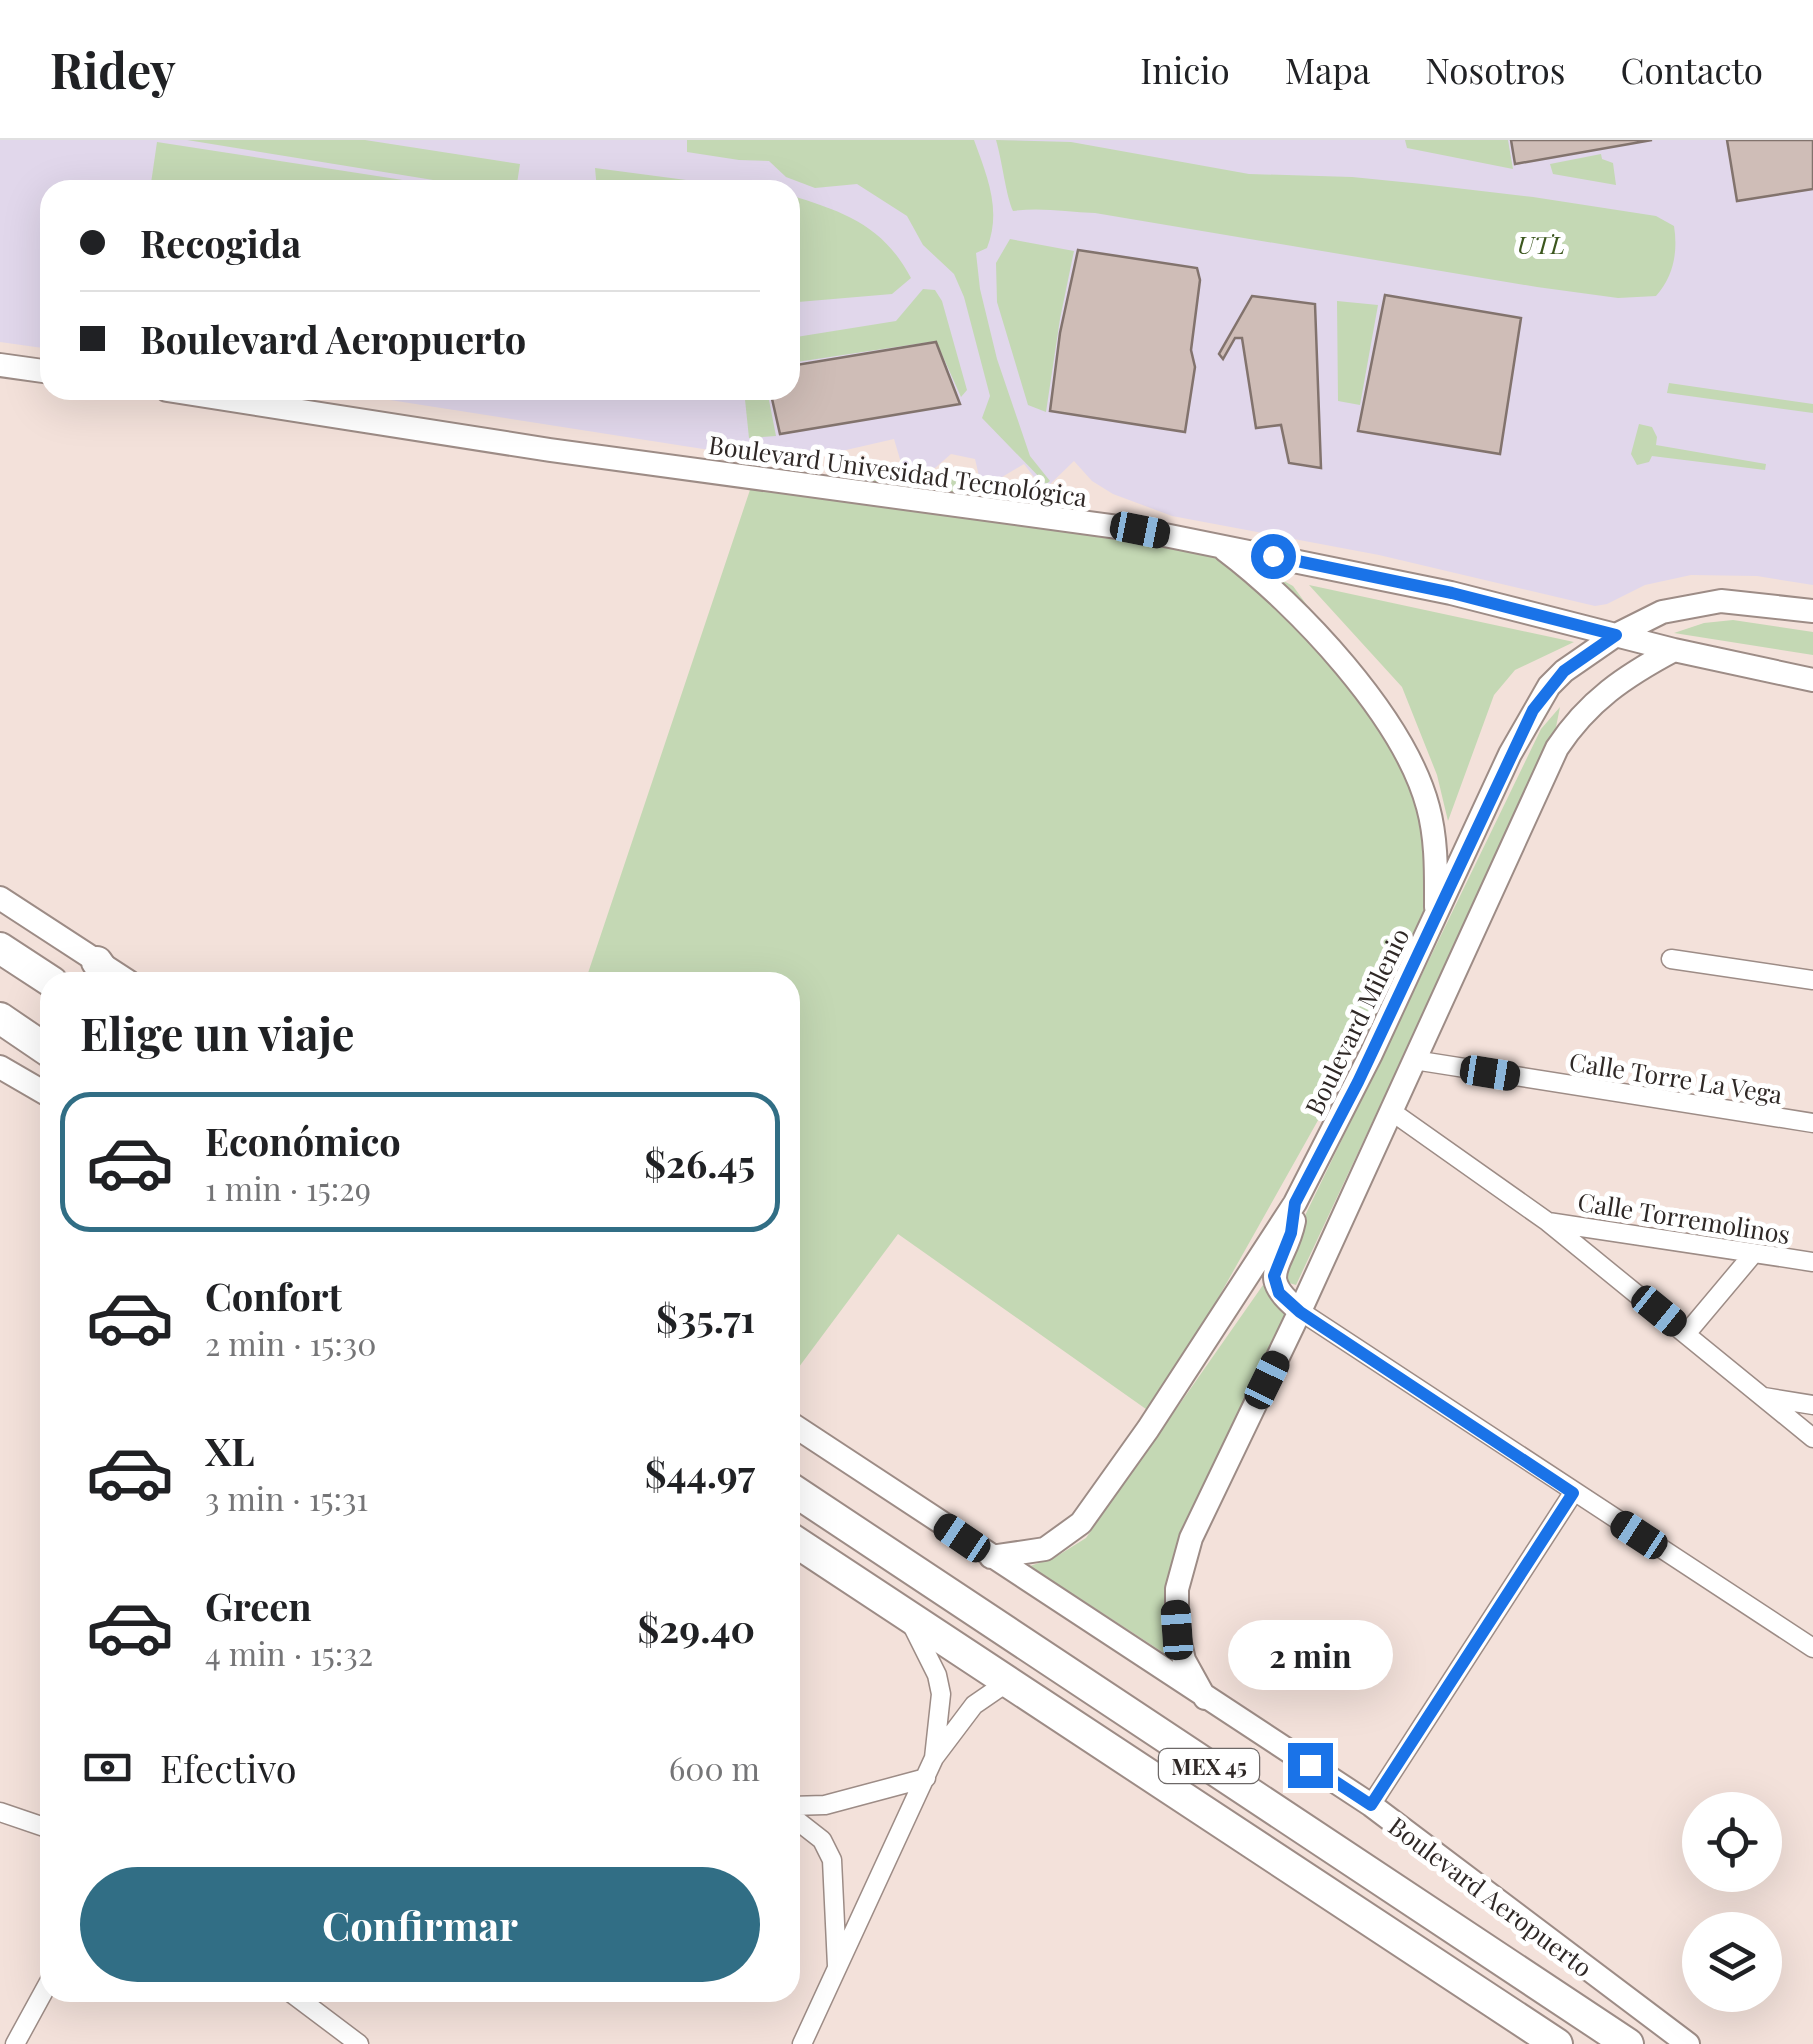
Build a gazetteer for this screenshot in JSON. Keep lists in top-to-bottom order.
{
  "streets": {
    "highway": ["MEX 45", "Boulevard Aeropuerto"],
    "street": [
      "Boulevard Univesidad Tecnológica",
      "Boulevard Milenio",
      "Calle Torre La Vega",
      "Calle Torremolinos"
    ]
  },
  "crossings": [
    ["Boulevard Univesidad Tecnológica", "Boulevard Milenio"],
    ["Boulevard Milenio", "Boulevard Aeropuerto"]
  ],
  "parks": ["UTL"],
  "page": {
    "header": "Ridey",
    "nav": [
      "Inicio",
      "Mapa",
      "Nosotros",
      "Contacto"
    ],
    "banner": ["Recogida", "Boulevard Aeropuerto"],
    "heading": "Elige un viaje",
    "list": [
      {
        "name": "Económico",
        "note": "1 min · 15:29",
        "value": "$26.45"
      },
      {
        "name": "Confort",
        "note": "2 min · 15:30",
        "value": "$35.71"
      },
      {
        "name": "XL",
        "note": "3 min · 15:31",
        "value": "$44.97"
      },
      {
        "name": "Green",
        "note": "4 min · 15:32",
        "value": "$29.40"
      }
    ],
    "bubble": "2 min",
    "pay": ["Efectivo", "600 m"],
    "buttons": "Confirmar"
  }
}
